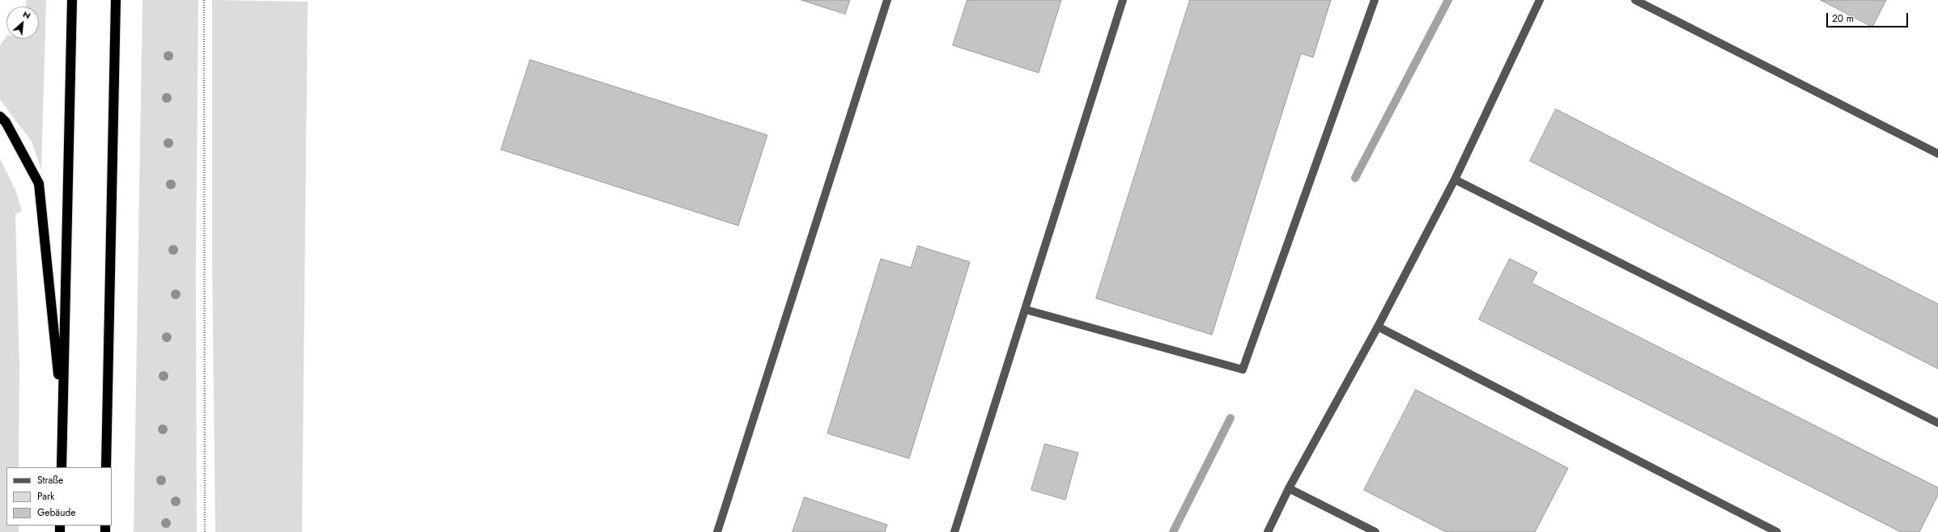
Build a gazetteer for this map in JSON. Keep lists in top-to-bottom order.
{
  "legend": ["Straße", "Park", "Gebäude"],
  "scale_bar": "20 m",
  "north": "top right"
}
